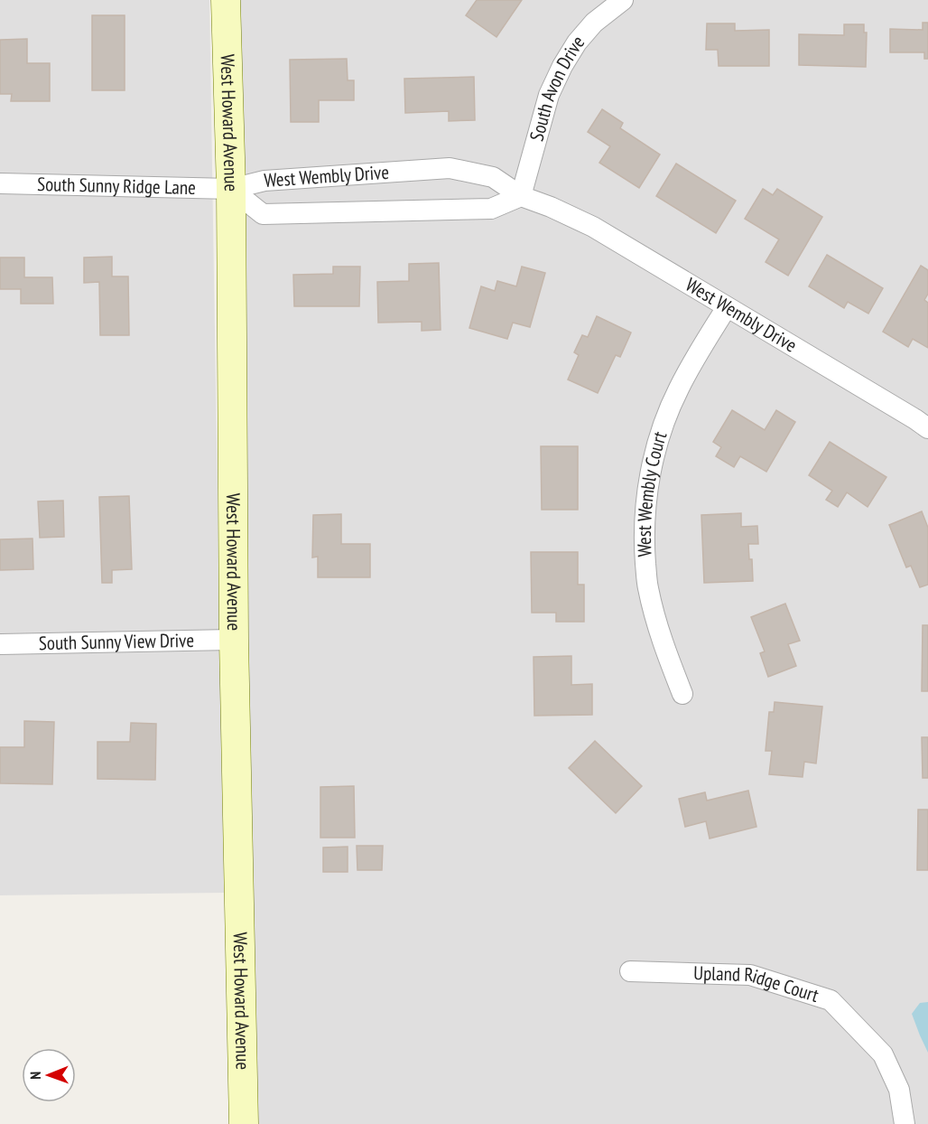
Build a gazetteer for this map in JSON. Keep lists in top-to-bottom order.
{
  "streets": {
    "street": [
      "South Avon Drive",
      "West Howard Avenue",
      "West Wembly Drive",
      "South Sunny Ridge Lane",
      "West Wembly Court",
      "South Sunny View Drive",
      "Upland Ridge Court"
    ]
  },
  "crossings": [
    ["South Avon Drive", "West Wembly Drive"],
    ["West Howard Avenue", "West Wembly Drive"],
    ["West Howard Avenue", "South Sunny Ridge Lane"],
    ["West Howard Avenue", "South Sunny View Drive"],
    ["West Wembly Drive", "South Sunny Ridge Lane"],
    ["West Wembly Drive", "West Wembly Court"]
  ],
  "north": "left"
}
